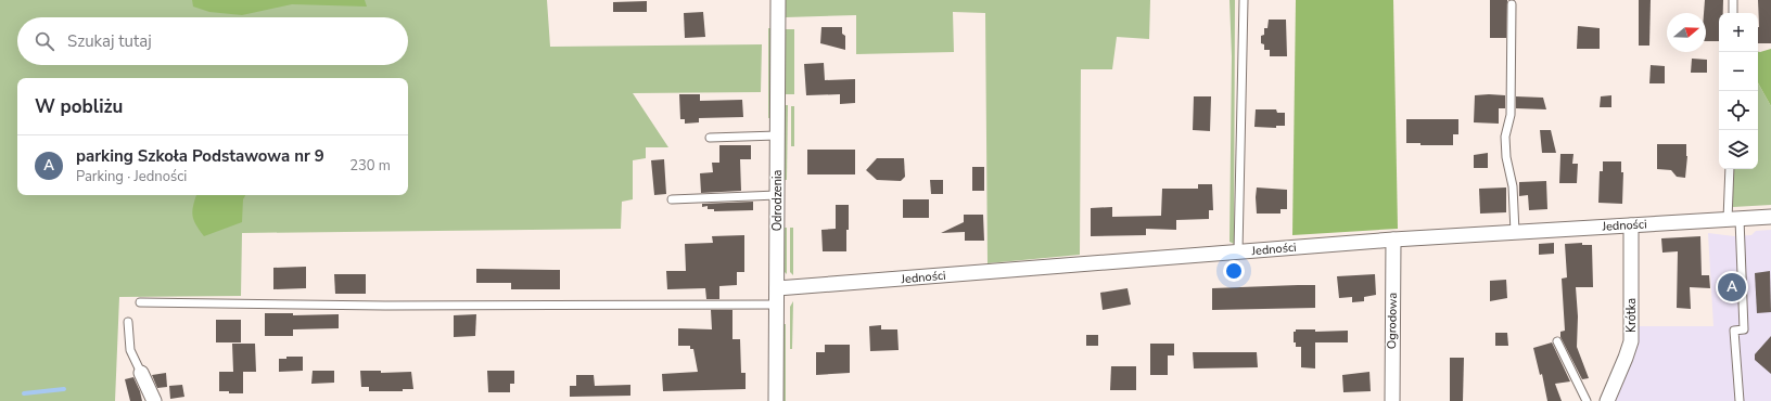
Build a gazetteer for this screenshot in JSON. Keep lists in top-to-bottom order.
{
  "streets": {
    "street": [
      "Odrodzenia",
      "Jedności",
      "Krótka",
      "Ogrodowa"
    ]
  },
  "crossings": [
    ["Odrodzenia", "Jedności"],
    ["Jedności", "Krótka"],
    ["Jedności", "Ogrodowa"]
  ],
  "north": "right",
  "page": {
    "map_buttons": ["+", "−"],
    "search": "Szukaj tutaj",
    "heading": "W pobliżu",
    "list": [
      {
        "mark": "A",
        "name": "parking Szkoła Podstawowa nr 9",
        "note": "Parking · Jedności",
        "value": "230 m"
      }
    ],
    "pins": "A"
  }
}
